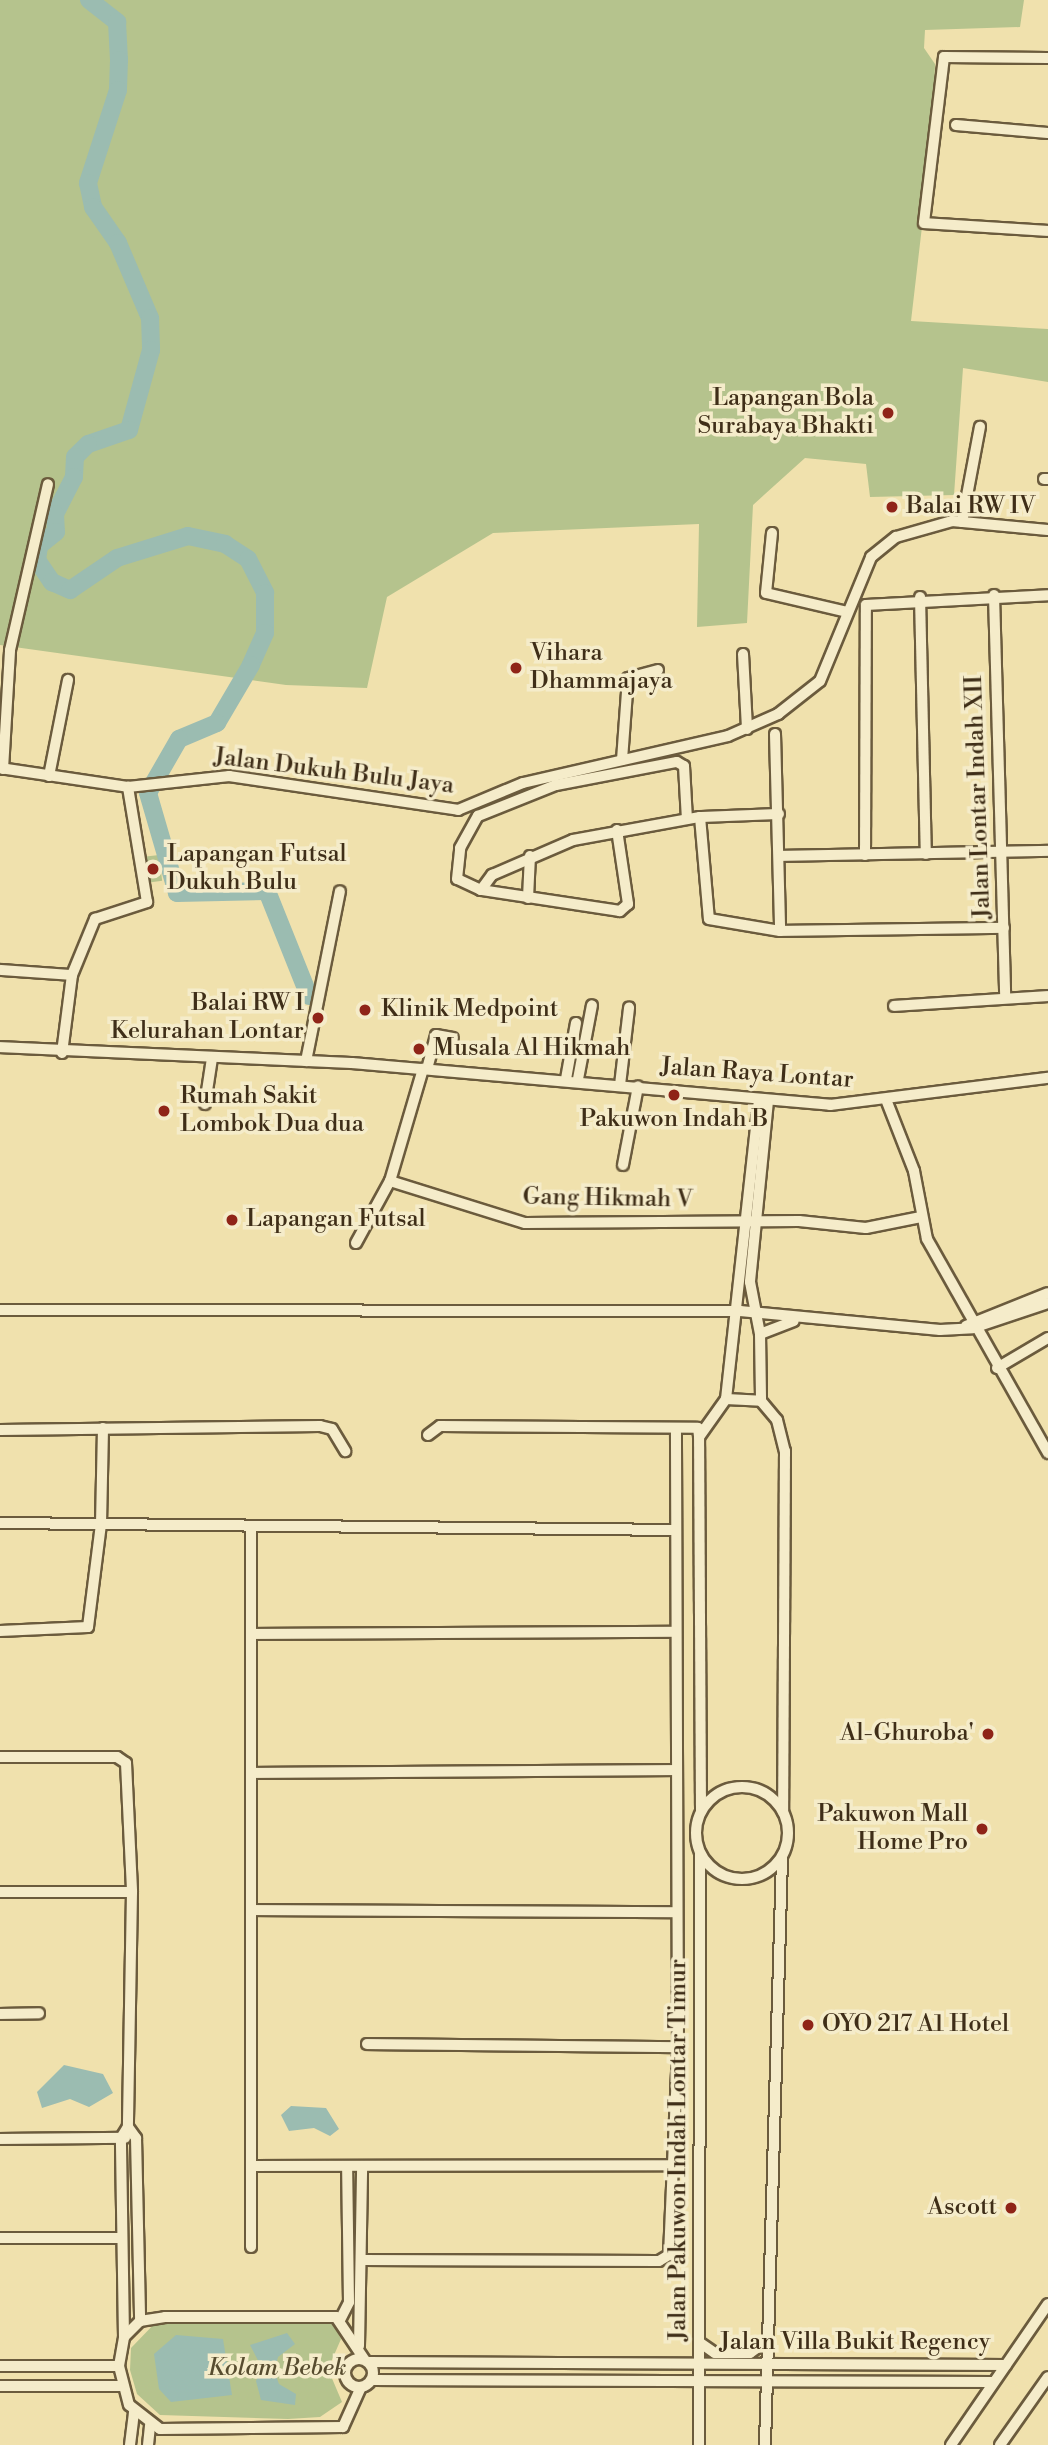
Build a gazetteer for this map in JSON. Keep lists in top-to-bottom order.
{
  "streets": {
    "street": [
      "Jalan Dukuh Bulu Jaya",
      "Jalan Lontar Indah XII",
      "Jalan Raya Lontar",
      "Gang Hikmah V",
      "Jalan Pakuwon Indah Lontar Timur",
      "Jalan Villa Bukit Regency"
    ]
  },
  "crossings": [
    ["Jalan Pakuwon Indah Lontar Timur", "Jalan Villa Bukit Regency"]
  ],
  "parks": ["Kolam Bebek"],
  "places": [
    "Lapangan Bola Surabaya Bhakti",
    "Balai RW IV",
    "Vihara Dhammajaya",
    "Lapangan Futsal Dukuh Bulu",
    "Klinik Medpoint",
    "Balai RW I Kelurahan Lontar",
    "Musala Al Hikmah",
    "Pakuwon Indah B",
    "Rumah Sakit Lombok Dua dua",
    "Lapangan Futsal",
    "Al-Ghuroba'",
    "Pakuwon Mall Home Pro",
    "OYO 217 A1 Hotel",
    "Ascott"
  ]
}
